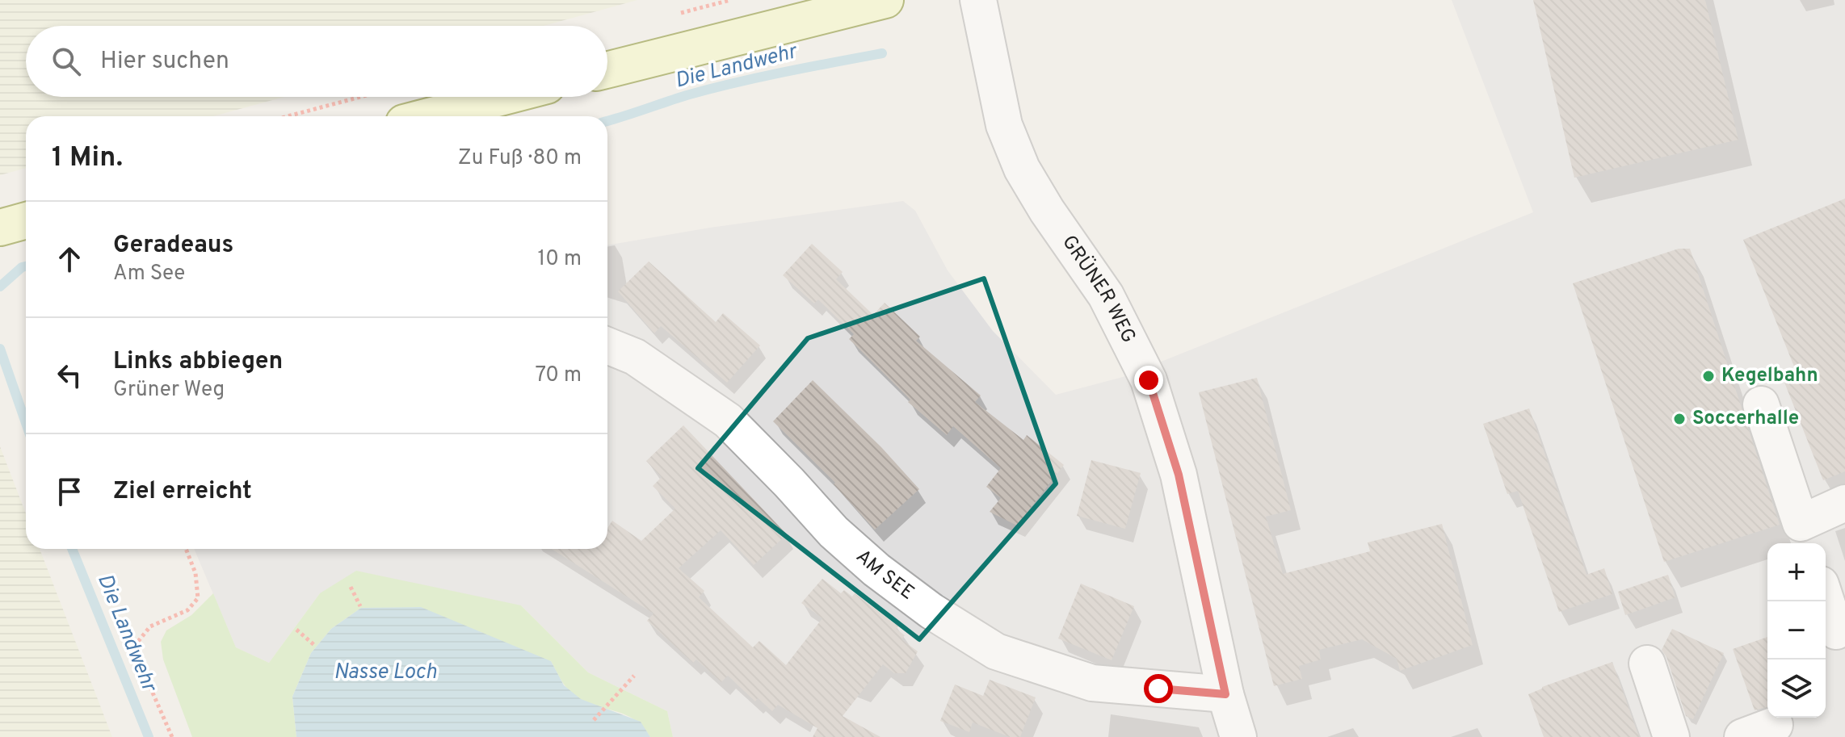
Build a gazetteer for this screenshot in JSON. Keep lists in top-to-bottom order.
{
  "streets": {
    "street": ["GRÜNER WEG", "AM SEE"]
  },
  "crossings": [
    ["GRÜNER WEG", "AM SEE"]
  ],
  "water": ["Die Landwehr", "Nasse Loch"],
  "places": ["Kegelbahn", "Soccerhalle"],
  "page": {
    "search": "Hier suchen",
    "heading": ["1 Min.", "Zu Fuß · 80 m"],
    "list": [
      ["Geradeaus", "Am See", "10 m"],
      ["Links abbiegen", "Grüner Weg", "70 m"],
      "Ziel erreicht"
    ],
    "map_buttons": ["+", "−"]
  }
}
